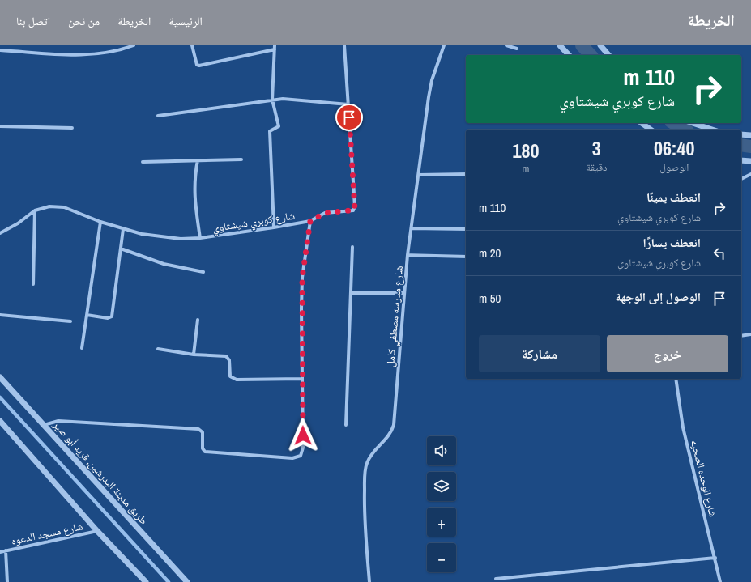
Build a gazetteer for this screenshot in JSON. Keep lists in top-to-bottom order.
{
  "streets": {
    "street": [
      "شارع كوبري شيشتاوي",
      "شارع مدرسه مصطفي كامل",
      "طريق مدينة البدرشين, قريه أبو صير",
      "شارع الوحده الصحيه",
      "شارع مسجد الدعوه"
    ]
  },
  "page": {
    "header": "الخريطة",
    "nav": [
      "الرئيسية",
      "الخريطة",
      "من نحن",
      "اتصل بنا"
    ],
    "turn": ["110 m", "شارع كوبري شيشتاوي"],
    "eta": [
      "06:40",
      "الوصول",
      "3",
      "دقيقة",
      "180",
      "m"
    ],
    "list": [
      {
        "name": "انعطف يمينًا",
        "note": "شارع كوبري شيشتاوي",
        "value": "110 m"
      },
      {
        "name": "انعطف يسارًا",
        "note": "شارع كوبري شيشتاوي",
        "value": "20 m"
      },
      {
        "name": "الوصول إلى الوجهة",
        "value": "50 m"
      }
    ],
    "buttons": ["خروج", "مشاركة"],
    "map_buttons": ["+", "−"]
  }
}
